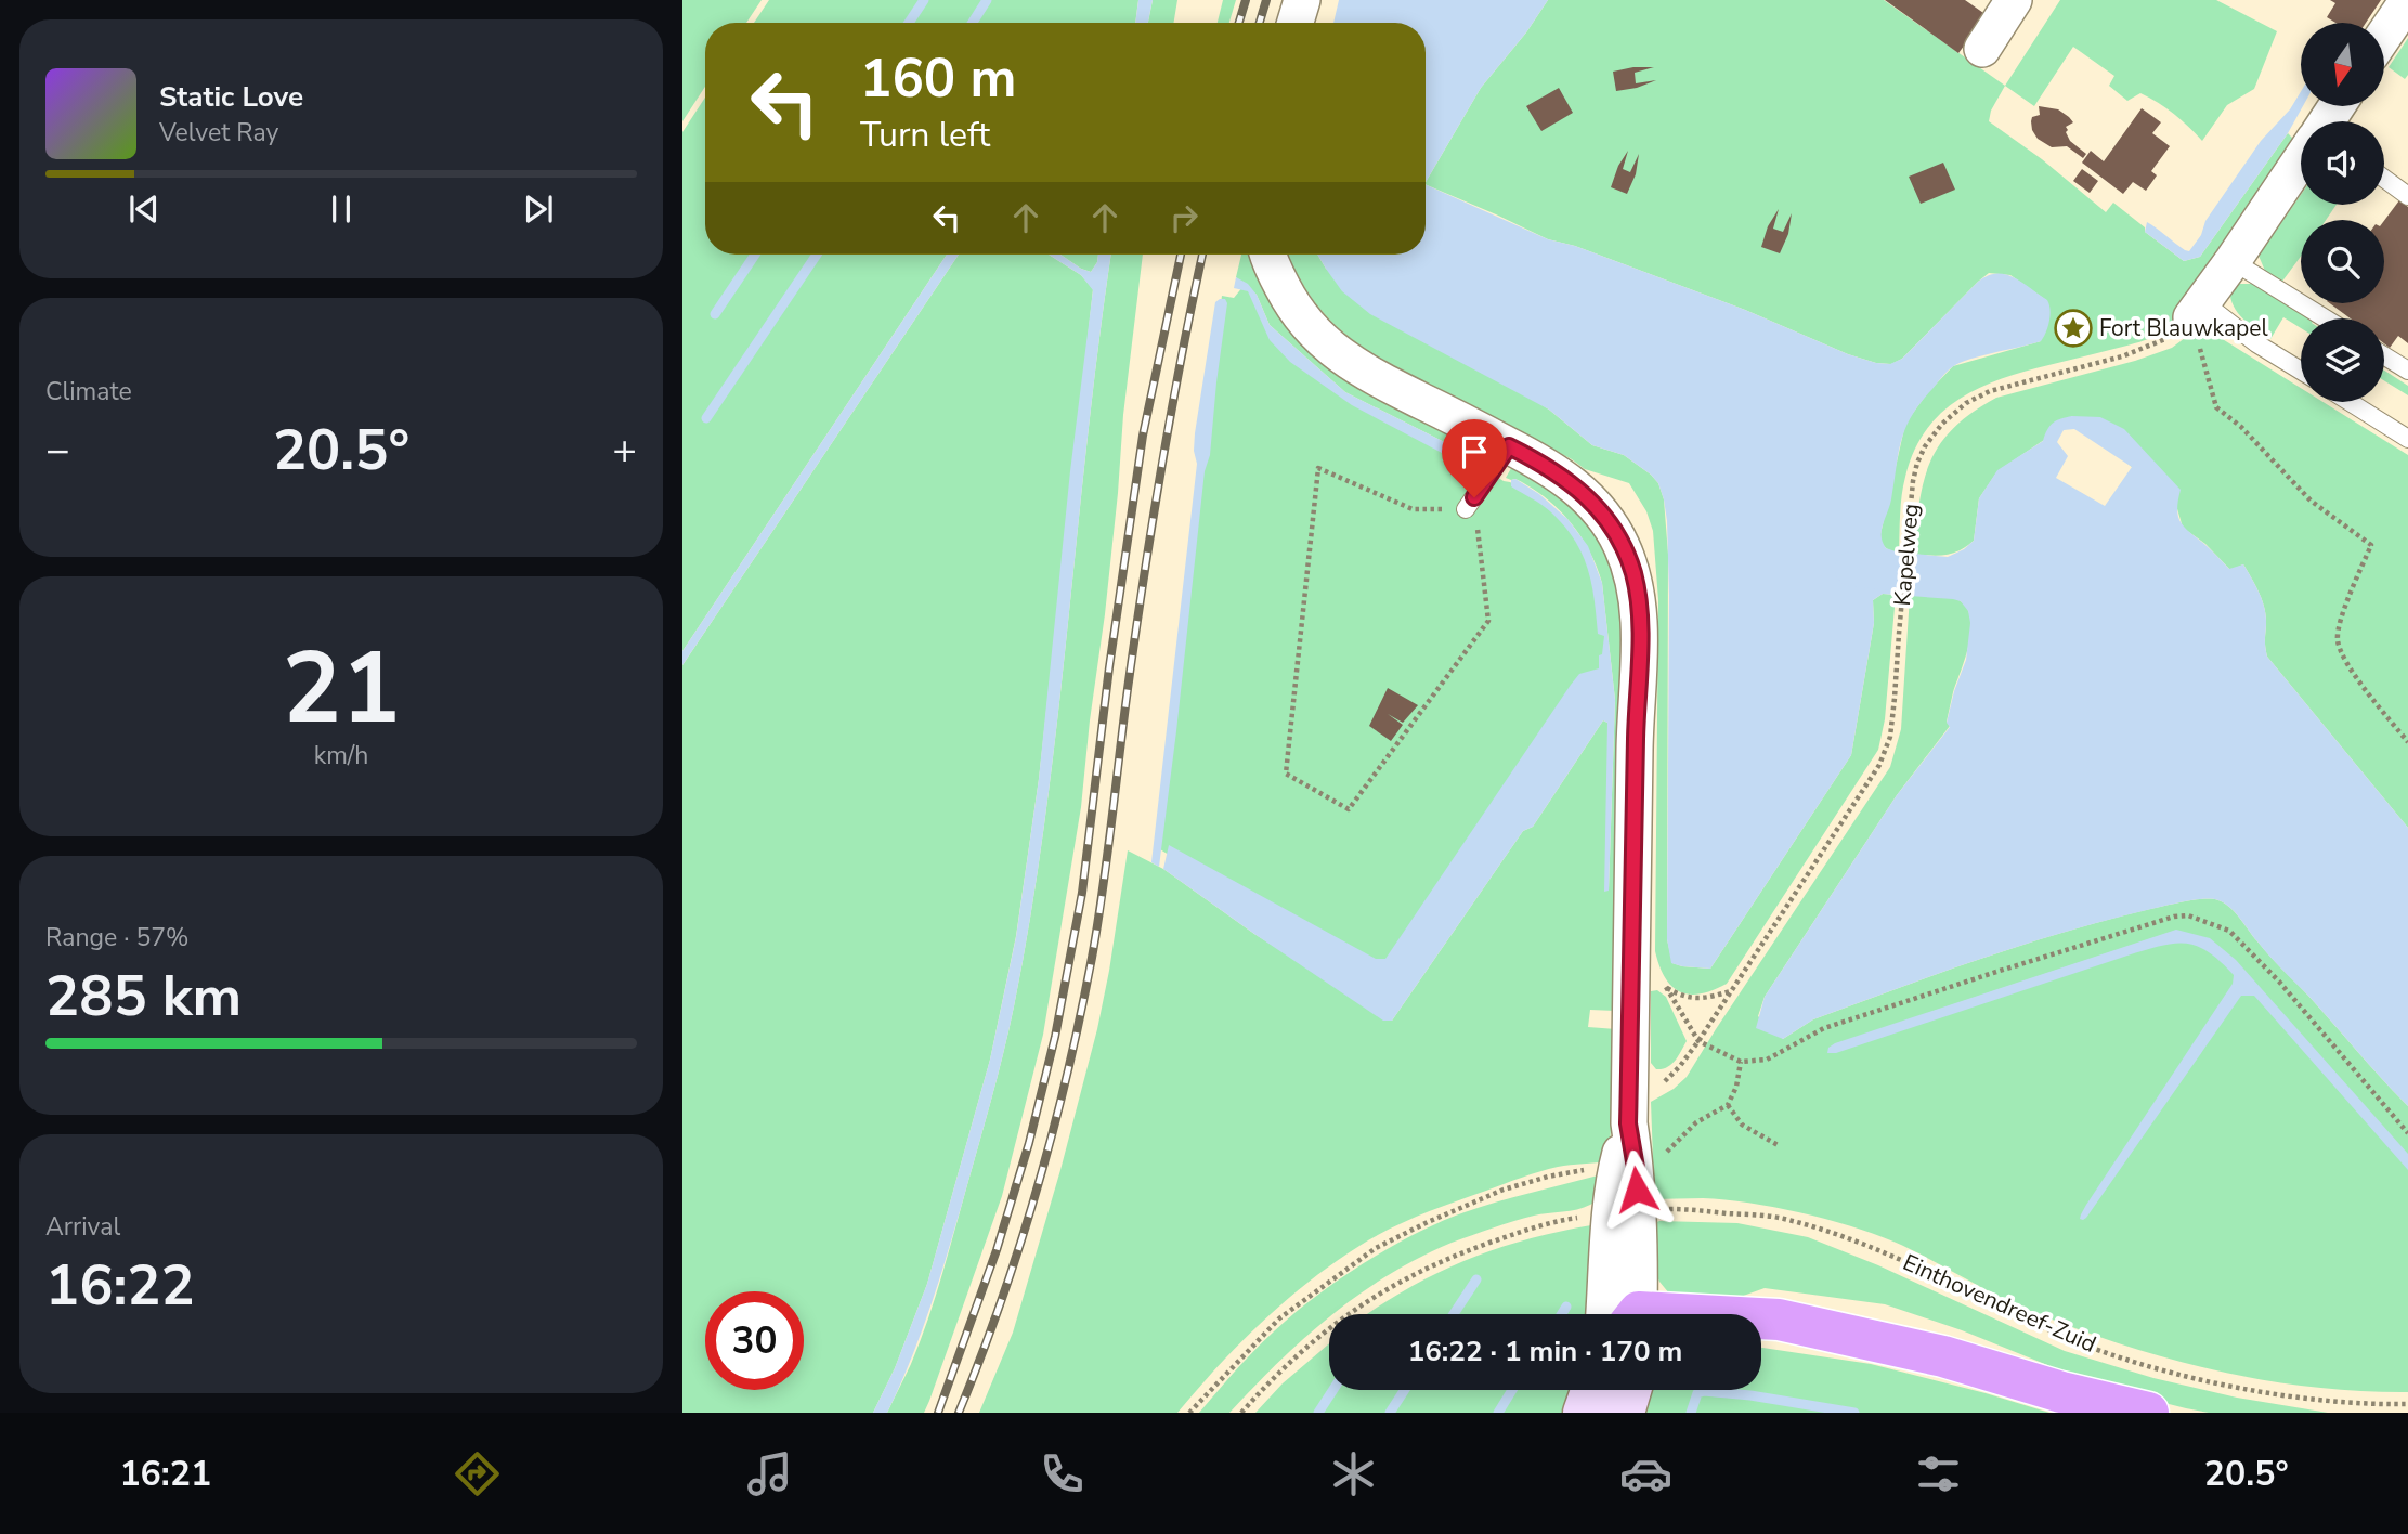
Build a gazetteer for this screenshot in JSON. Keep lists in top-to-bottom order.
{
  "streets": {
    "path": ["Kapelweg", "Einthovendreef-Zuid"]
  },
  "places": {
    "place": ["Fort Blauwkapel"]
  },
  "north": "bottom",
  "page": {
    "turn": ["160 m", "Turn left"],
    "song": ["Static Love", "Velvet Ray"],
    "tile": [
      "Climate",
      ["21", "km/h"],
      ["Range · 57%", "285 km"],
      ["Arrival", "16:22"]
    ],
    "heat": ["−", "20.5°", "+"],
    "limit": "30",
    "trip": "16:22 · 1 min · 170 m",
    "tabs": ["16:21", "20.5°"]
  }
}
